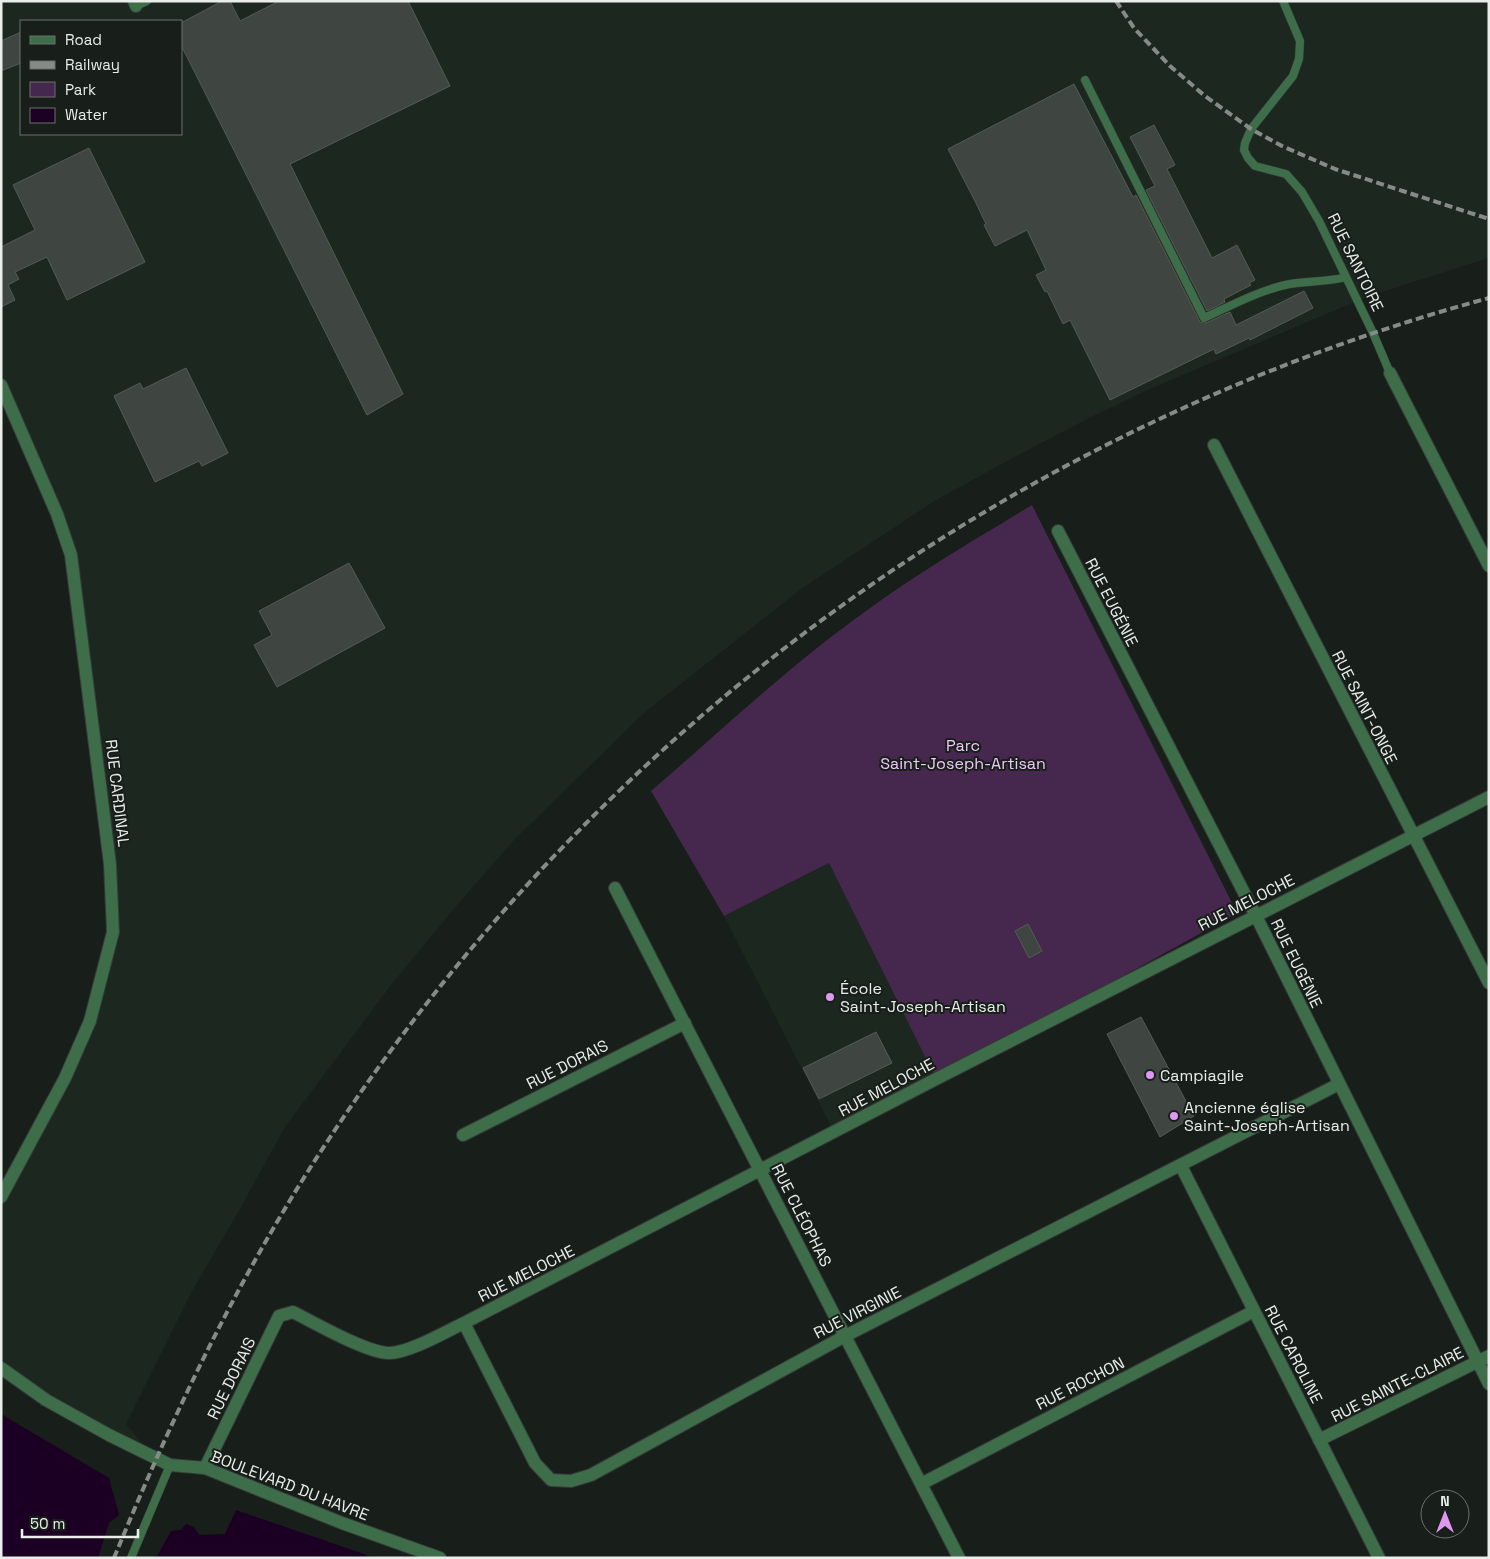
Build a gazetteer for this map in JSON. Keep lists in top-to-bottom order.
{
  "streets": {
    "street": [
      "RUE SANTOIRE",
      "RUE EUGÉNIE",
      "RUE SAINT-ONGE",
      "RUE CARDINAL",
      "RUE MELOCHE",
      "RUE DORAIS",
      "RUE CLÉOPHAS",
      "RUE VIRGINIE",
      "RUE CAROLINE",
      "RUE ROCHON",
      "RUE SAINTE-CLAIRE",
      "BOULEVARD DU HAVRE"
    ]
  },
  "crossings": [
    ["RUE EUGÉNIE", "RUE MELOCHE"],
    ["RUE EUGÉNIE", "RUE VIRGINIE"],
    ["RUE EUGÉNIE", "RUE SAINTE-CLAIRE"],
    ["RUE SAINT-ONGE", "RUE MELOCHE"],
    ["RUE MELOCHE", "RUE DORAIS"],
    ["RUE MELOCHE", "RUE CLÉOPHAS"],
    ["RUE MELOCHE", "RUE VIRGINIE"],
    ["RUE DORAIS", "RUE CLÉOPHAS"],
    ["RUE DORAIS", "BOULEVARD DU HAVRE"],
    ["RUE CLÉOPHAS", "RUE VIRGINIE"],
    ["RUE CLÉOPHAS", "RUE ROCHON"],
    ["RUE VIRGINIE", "RUE CAROLINE"],
    ["RUE CAROLINE", "RUE ROCHON"],
    ["RUE CAROLINE", "RUE SAINTE-CLAIRE"]
  ],
  "parks": ["Parc Saint-Joseph-Artisan"],
  "places": ["École Saint-Joseph-Artisan", "Campiagile", "Ancienne église Saint-Joseph-Artisan"],
  "legend": [
    "Road",
    "Railway",
    "Park",
    "Water"
  ],
  "scale_bar": "50 m",
  "north": "top"
}
